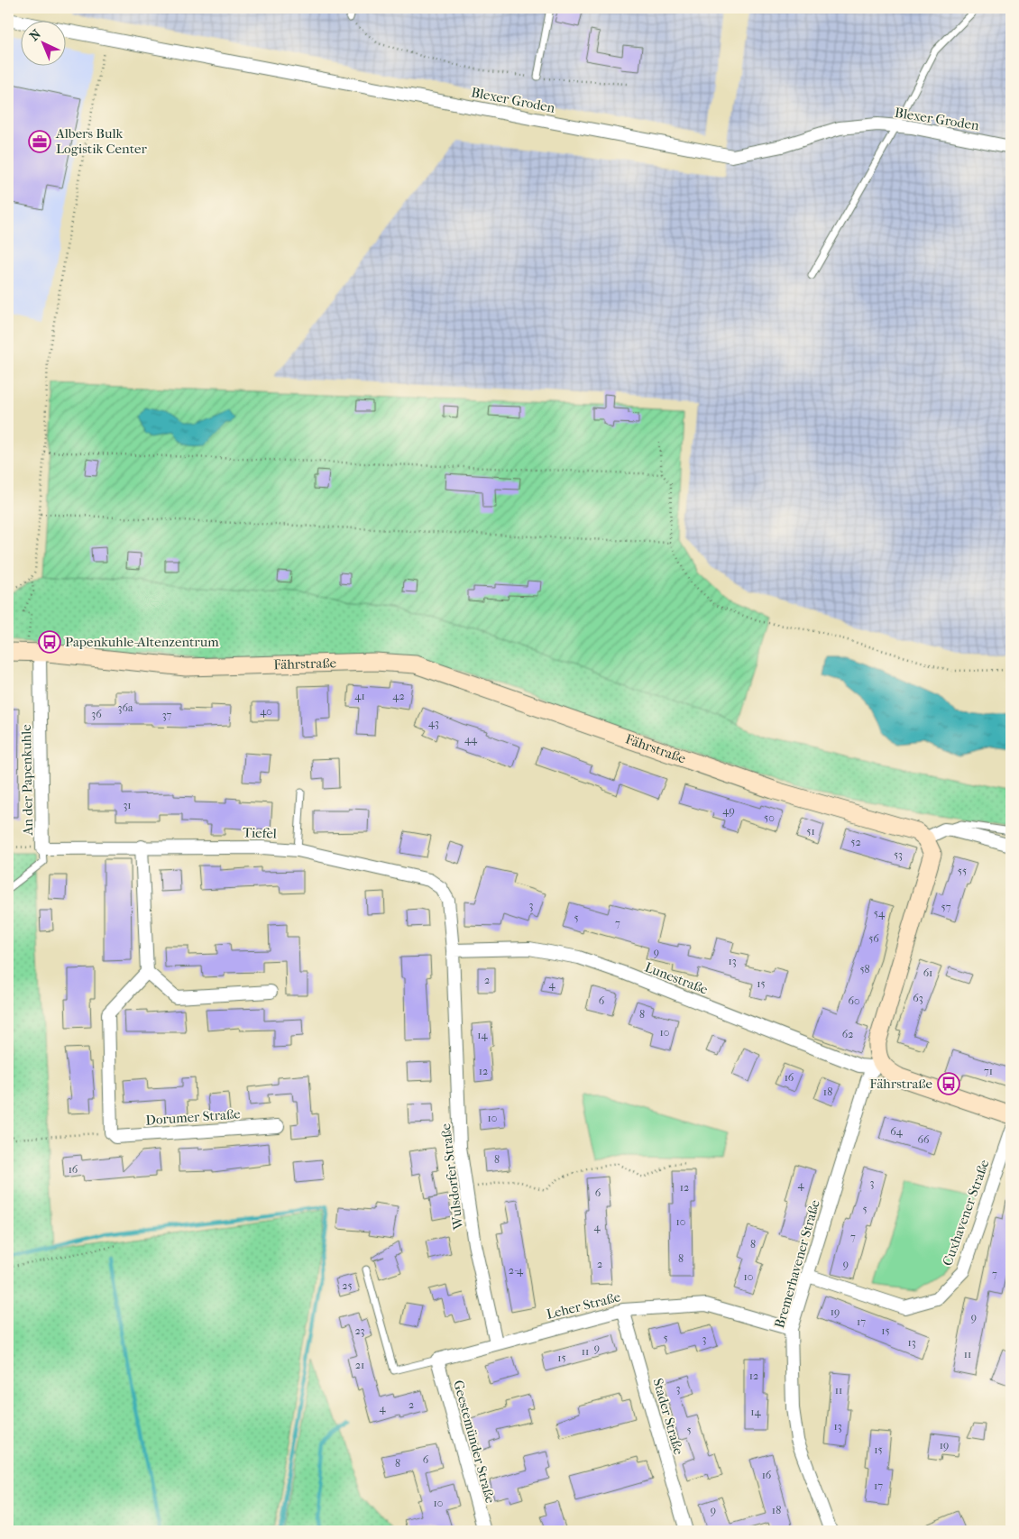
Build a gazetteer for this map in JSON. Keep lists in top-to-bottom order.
{
  "streets": {
    "street": [
      "Blexer Groden",
      "Fährstraße",
      "An der Papenkuhle",
      "Tiefel",
      "Lunestraße",
      "Dorumer Straße",
      "Wulsdorfer Straße",
      "Cuxhavener Straße",
      "Bremerhavener Straße",
      "Leher Straße",
      "Stader Straße",
      "Geestemünder Straße"
    ]
  },
  "crossings": [
    ["Fährstraße", "An der Papenkuhle"],
    ["An der Papenkuhle", "Tiefel"],
    ["Tiefel", "Lunestraße"],
    ["Tiefel", "Wulsdorfer Straße"],
    ["Lunestraße", "Wulsdorfer Straße"],
    ["Lunestraße", "Bremerhavener Straße"],
    ["Wulsdorfer Straße", "Leher Straße"],
    ["Cuxhavener Straße", "Bremerhavener Straße"],
    ["Bremerhavener Straße", "Leher Straße"],
    ["Leher Straße", "Stader Straße"],
    ["Leher Straße", "Geestemünder Straße"]
  ],
  "places": {
    "office": ["Albers Bulk Logistik Center"],
    "bus stop": ["Papenkuhle-Altenzentrum", "Fährstraße"]
  },
  "house_numbers": [
    "41",
    "42",
    "36a",
    "40",
    "36",
    "37",
    "43",
    "44",
    "31",
    "49",
    "50",
    "51",
    "52",
    "53",
    "55",
    "3",
    "57",
    "54",
    "5",
    "7",
    "56",
    "9",
    "13",
    "58",
    "61",
    "2",
    "15",
    "4",
    "63",
    "6",
    "60",
    "8",
    "10",
    "62",
    "14",
    "12",
    "71",
    "16",
    "18",
    "10",
    "64",
    "66",
    "8",
    "16",
    "3",
    "4",
    "12",
    "6",
    "5",
    "10",
    "4",
    "7",
    "8",
    "8",
    "2",
    "9",
    "2-4",
    "7",
    "10",
    "25",
    "19",
    "9",
    "17",
    "23",
    "15",
    "5",
    "3",
    "13",
    "9",
    "11",
    "11",
    "15",
    "21",
    "12",
    "3",
    "11",
    "2",
    "4",
    "14",
    "13",
    "5",
    "19",
    "15",
    "6",
    "8",
    "16",
    "17",
    "10",
    "9",
    "18"
  ],
  "north": "top left"
}
